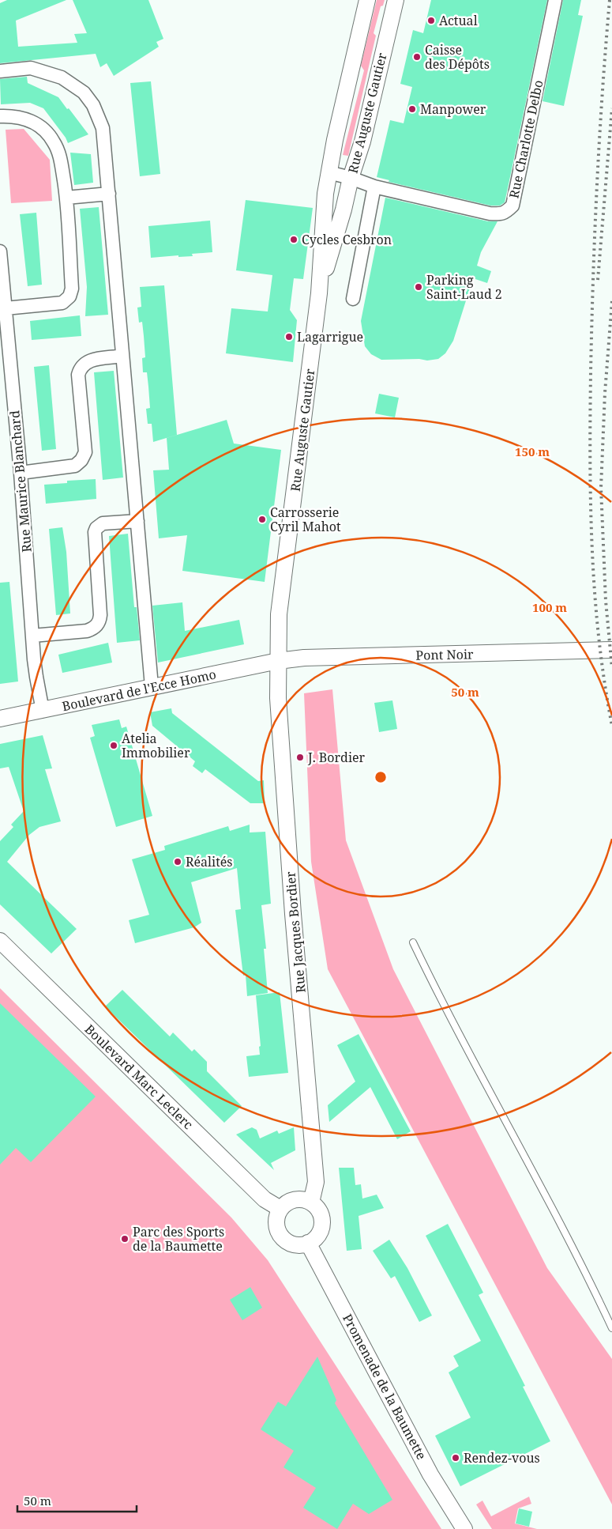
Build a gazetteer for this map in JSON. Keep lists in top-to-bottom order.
{
  "streets": {
    "street": [
      "Rue Auguste Gautier",
      "Rue Charlotte Delbo",
      "Rue Maurice Blanchard",
      "Pont Noir",
      "Boulevard de l'Ecce Homo",
      "Rue Jacques Bordier",
      "Boulevard Marc Leclerc",
      "Promenade de la Baumette"
    ]
  },
  "crossings": [
    ["Rue Auguste Gautier", "Rue Charlotte Delbo"],
    ["Rue Auguste Gautier", "Pont Noir"],
    ["Rue Auguste Gautier", "Boulevard de l'Ecce Homo"],
    ["Rue Auguste Gautier", "Rue Jacques Bordier"],
    ["Rue Maurice Blanchard", "Boulevard de l'Ecce Homo"],
    ["Pont Noir", "Boulevard de l'Ecce Homo"],
    ["Pont Noir", "Rue Jacques Bordier"],
    ["Boulevard de l'Ecce Homo", "Rue Jacques Bordier"],
    ["Rue Jacques Bordier", "Boulevard Marc Leclerc"],
    ["Rue Jacques Bordier", "Promenade de la Baumette"],
    ["Boulevard Marc Leclerc", "Promenade de la Baumette"]
  ],
  "places": [
    "Actual",
    "Caisse des Dépôts",
    "Manpower",
    "Cycles Cesbron",
    "Parking Saint-Laud 2",
    "Lagarrigue",
    "Carrosserie Cyril Mahot",
    "Atelia Immobilier",
    "J. Bordier",
    "Réalités",
    "Parc des Sports de la Baumette",
    "Rendez-vous"
  ],
  "scale_bar": "50 m",
  "rings": ["150 m", "100 m", "50 m"]
}
